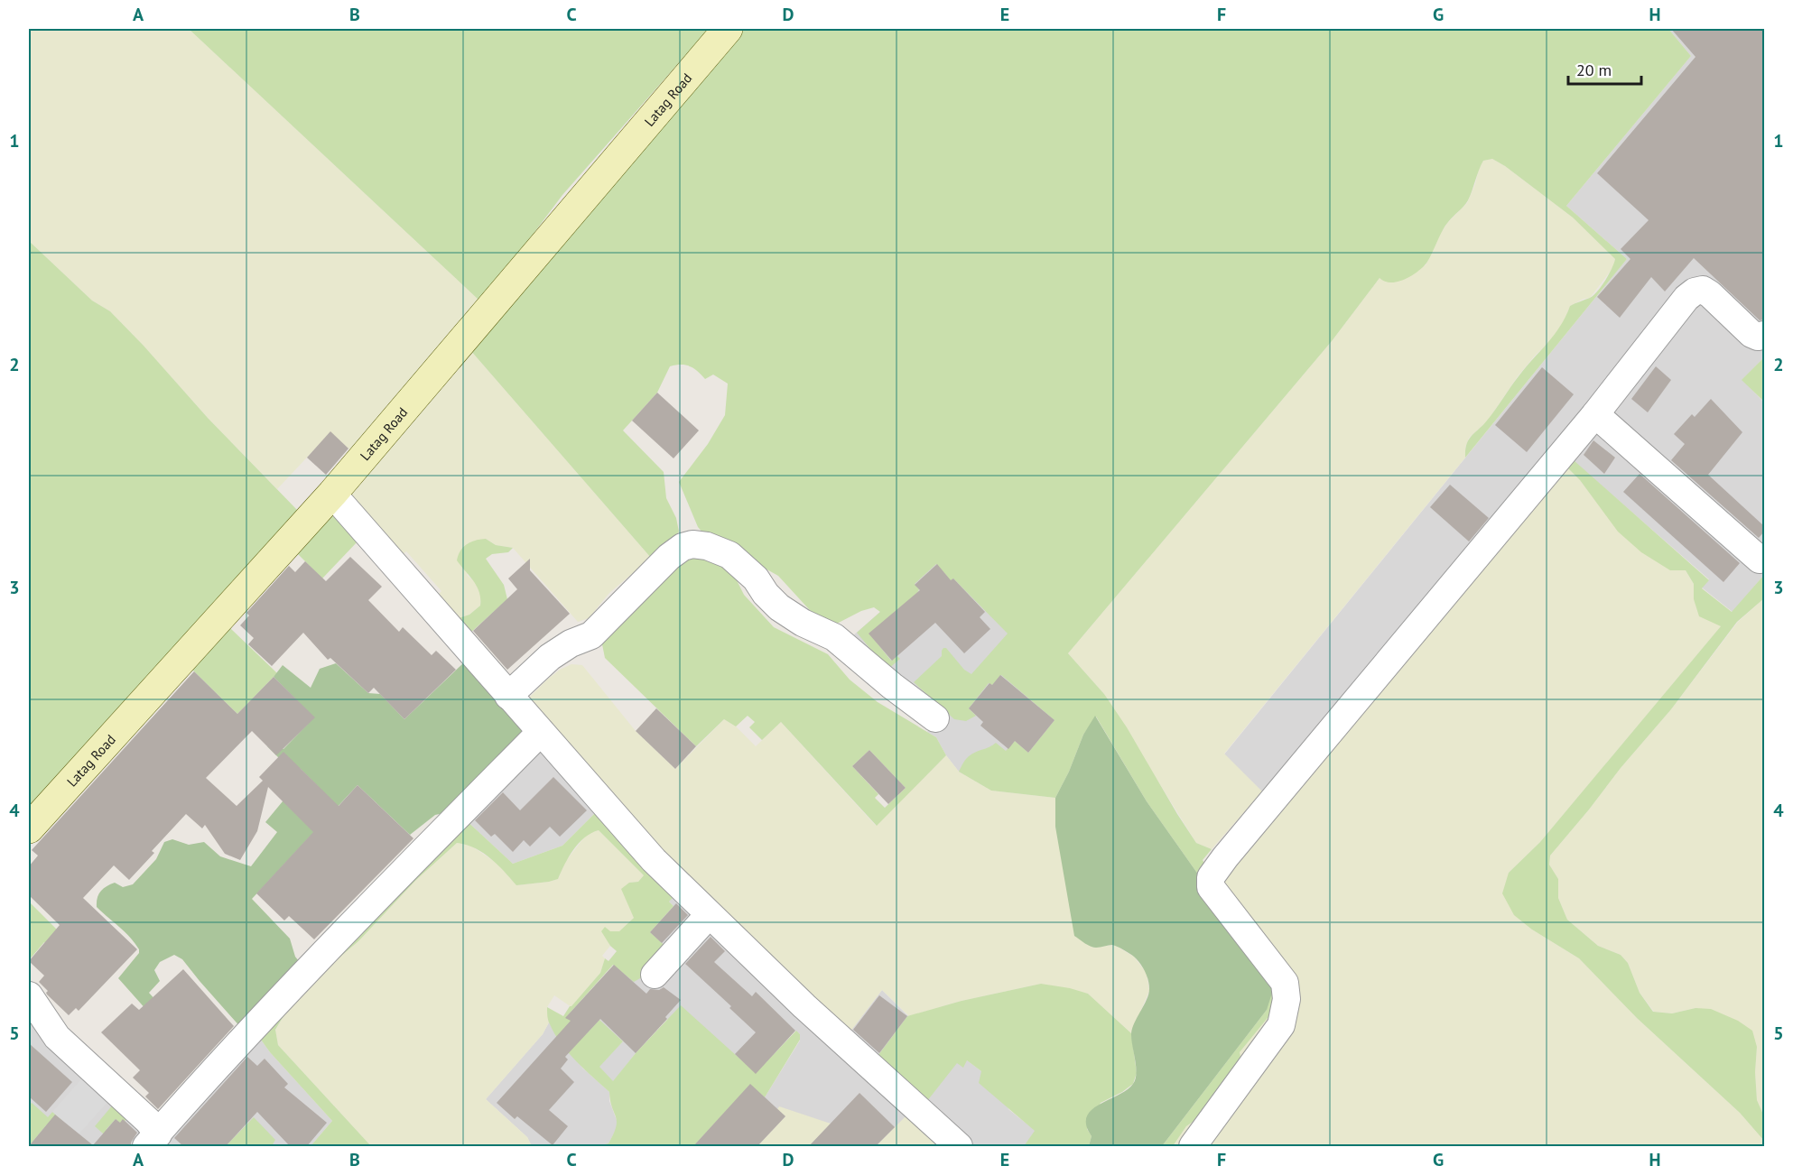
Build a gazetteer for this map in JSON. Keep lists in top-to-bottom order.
{
  "streets": {
    "street": ["Latag Road"]
  },
  "scale_bar": "20 m",
  "grid": {
    "columns": [
      "A",
      "B",
      "C",
      "D",
      "E",
      "F",
      "G",
      "H"
    ],
    "rows": [
      "1",
      "2",
      "3",
      "4",
      "5"
    ]
  }
}
